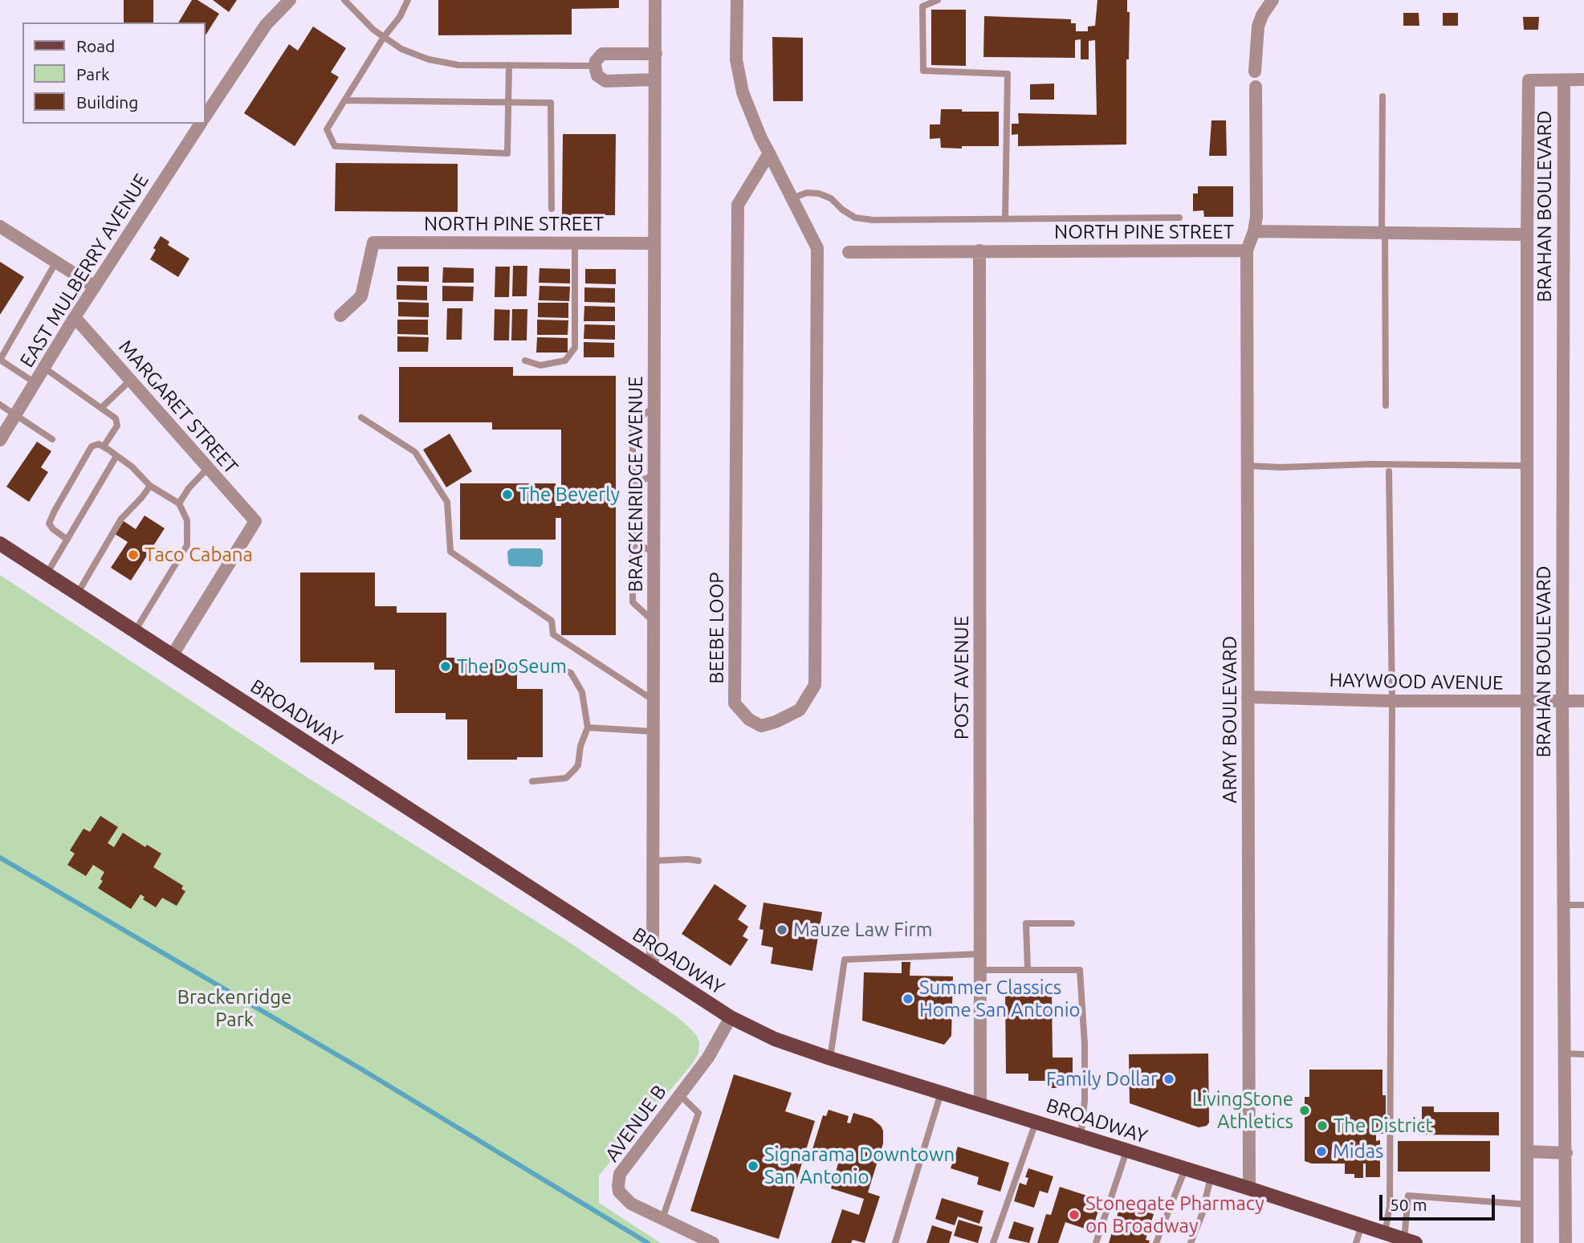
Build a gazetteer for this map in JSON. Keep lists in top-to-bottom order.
{
  "streets": {
    "main road": ["BROADWAY"],
    "street": [
      "BRAHAN BOULEVARD",
      "NORTH PINE STREET",
      "EAST MULBERRY AVENUE",
      "MARGARET STREET",
      "BRACKENRIDGE AVENUE",
      "BEEBE LOOP",
      "POST AVENUE",
      "HAYWOOD AVENUE",
      "ARMY BOULEVARD",
      "AVENUE B"
    ]
  },
  "crossings": [
    ["BRAHAN BOULEVARD", "NORTH PINE STREET"],
    ["BRAHAN BOULEVARD", "HAYWOOD AVENUE"],
    ["NORTH PINE STREET", "BRACKENRIDGE AVENUE"],
    ["NORTH PINE STREET", "POST AVENUE"],
    ["NORTH PINE STREET", "ARMY BOULEVARD"],
    ["EAST MULBERRY AVENUE", "MARGARET STREET"],
    ["MARGARET STREET", "BROADWAY"],
    ["BRACKENRIDGE AVENUE", "BROADWAY"],
    ["POST AVENUE", "BROADWAY"],
    ["HAYWOOD AVENUE", "ARMY BOULEVARD"],
    ["BROADWAY", "ARMY BOULEVARD"],
    ["BROADWAY", "AVENUE B"]
  ],
  "parks": ["Brackenridge Park"],
  "places": [
    "The Beverly",
    "Taco Cabana",
    "The DoSeum",
    "Mauze Law Firm",
    "Summer Classics Home San Antonio",
    "Family Dollar",
    "LivingStone Athletics",
    "The District",
    "Midas",
    "Signarama Downtown San Antonio",
    "Stonegate Pharmacy on Broadway"
  ],
  "legend": ["Road", "Park", "Building"],
  "scale_bar": "50 m"
}
